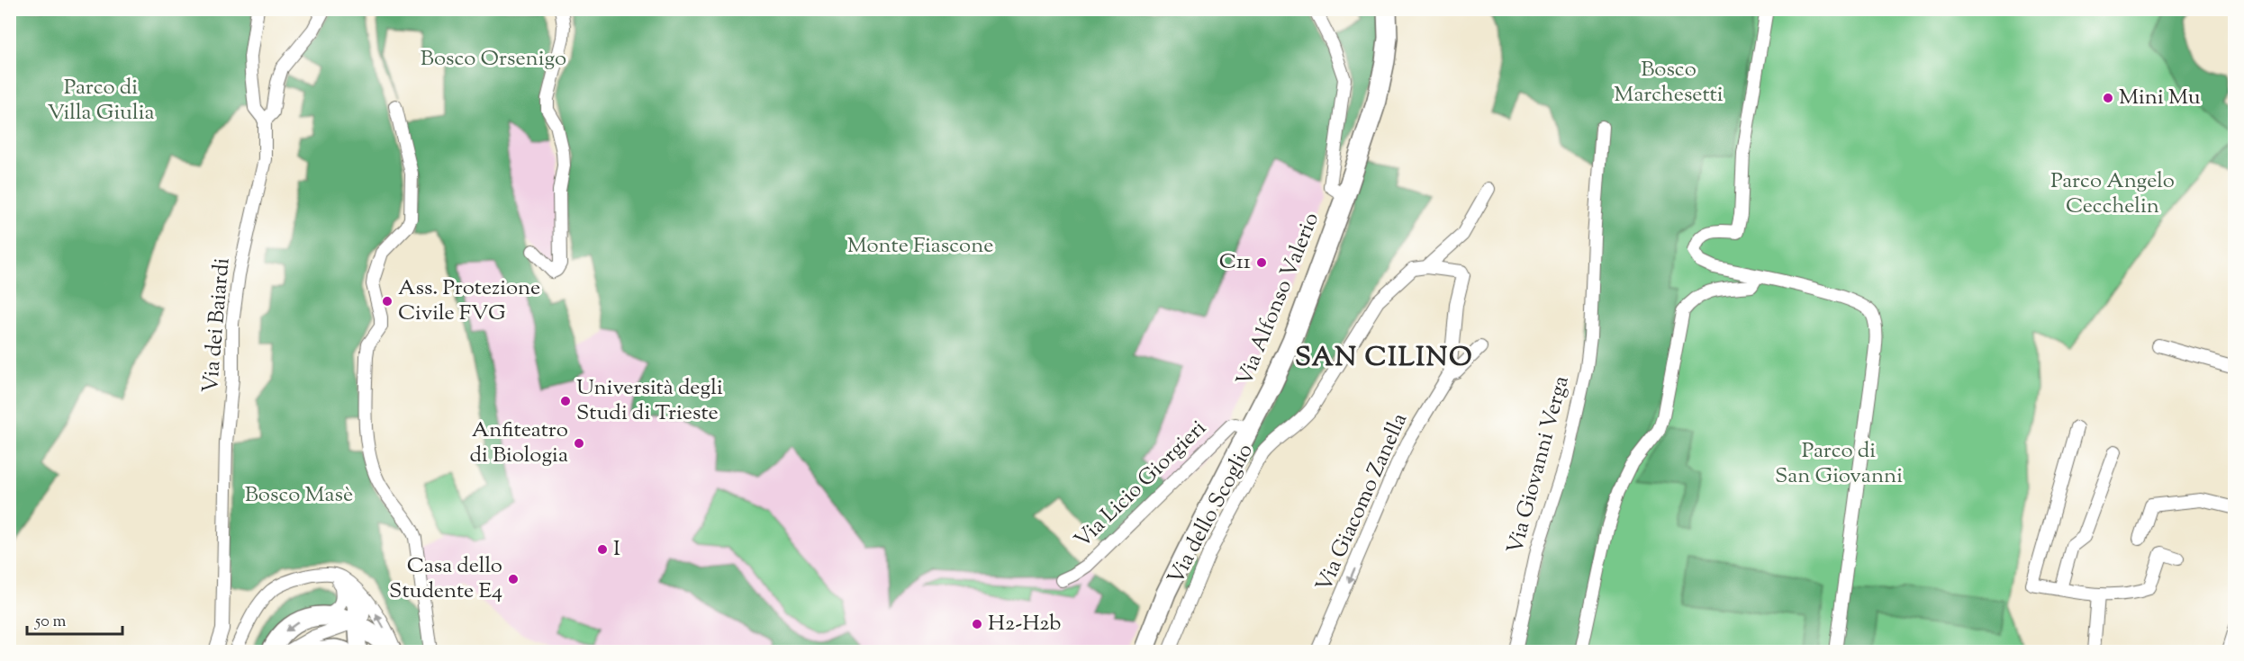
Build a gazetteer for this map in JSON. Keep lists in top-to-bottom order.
{
  "streets": {
    "main road": ["Via Alfonso Valerio"],
    "street": [
      "Via dei Baiardi",
      "Via Giovanni Verga",
      "Via Licio Giorgieri",
      "Via Giacomo Zanella",
      "Via dello Scoglio"
    ]
  },
  "crossings": [
    ["Via Alfonso Valerio", "Via Licio Giorgieri"],
    ["Via Giacomo Zanella", "Via dello Scoglio"]
  ],
  "one_way": ["Via Giacomo Zanella"],
  "districts": ["SAN CILINO"],
  "parks": [
    "Bosco Orsenigo",
    "Bosco Marchesetti",
    "Parco di Villa Giulia",
    "Parco Angelo Cecchelin",
    "Monte Fiascone",
    "Parco di San Giovanni",
    "Bosco Masè"
  ],
  "places": [
    "Mini Mu",
    "C11",
    "Ass. Protezione Civile FVG",
    "Università degli Studi di Trieste",
    "Anfiteatro di Biologia",
    "I",
    "Casa dello Studente E4",
    "H2-H2b"
  ],
  "scale_bar": "50 m"
}
